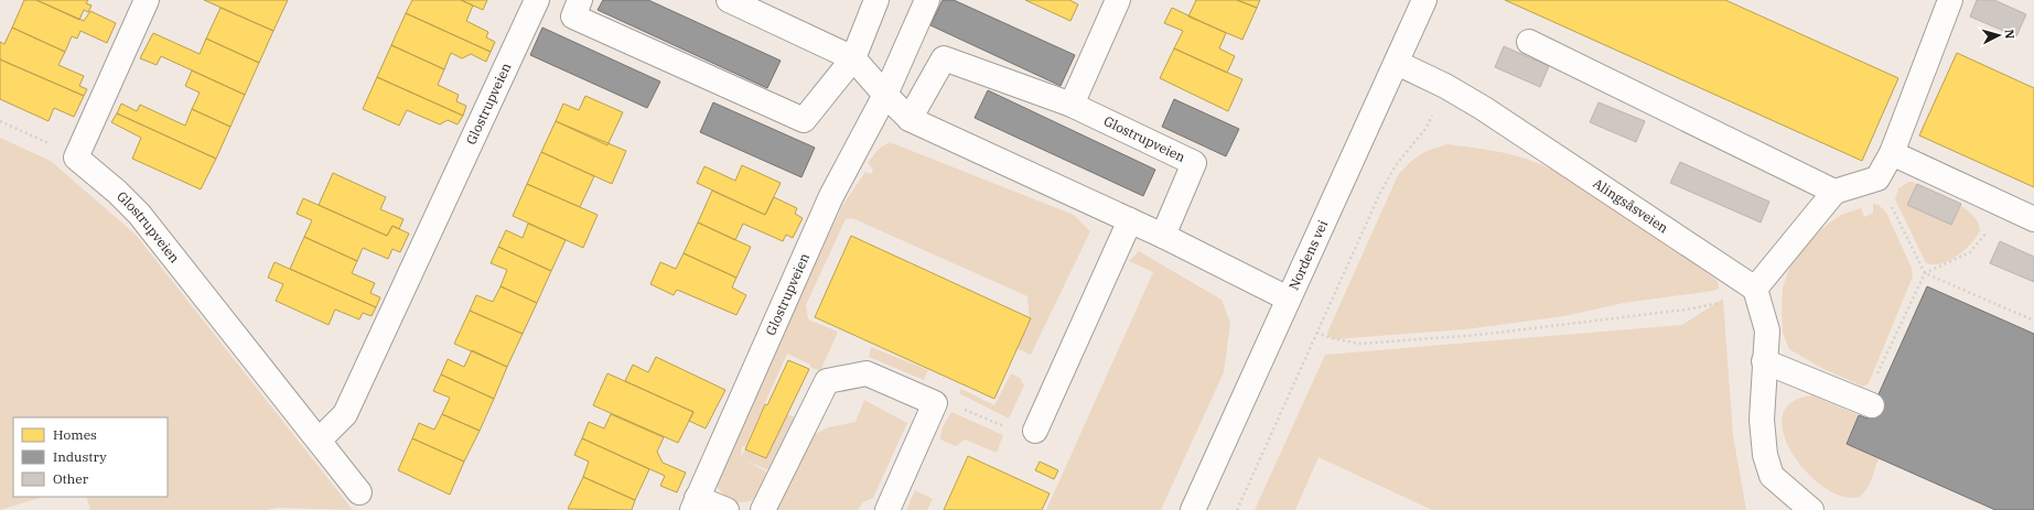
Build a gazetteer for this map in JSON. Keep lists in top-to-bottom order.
{
  "streets": {
    "street": ["Glostrupveien", "Alingsåsveien", "Nordens vei"]
  },
  "crossings": [
    ["Alingsåsveien", "Nordens vei"]
  ],
  "legend": ["Homes", "Industry", "Other"],
  "north": "right"
}
